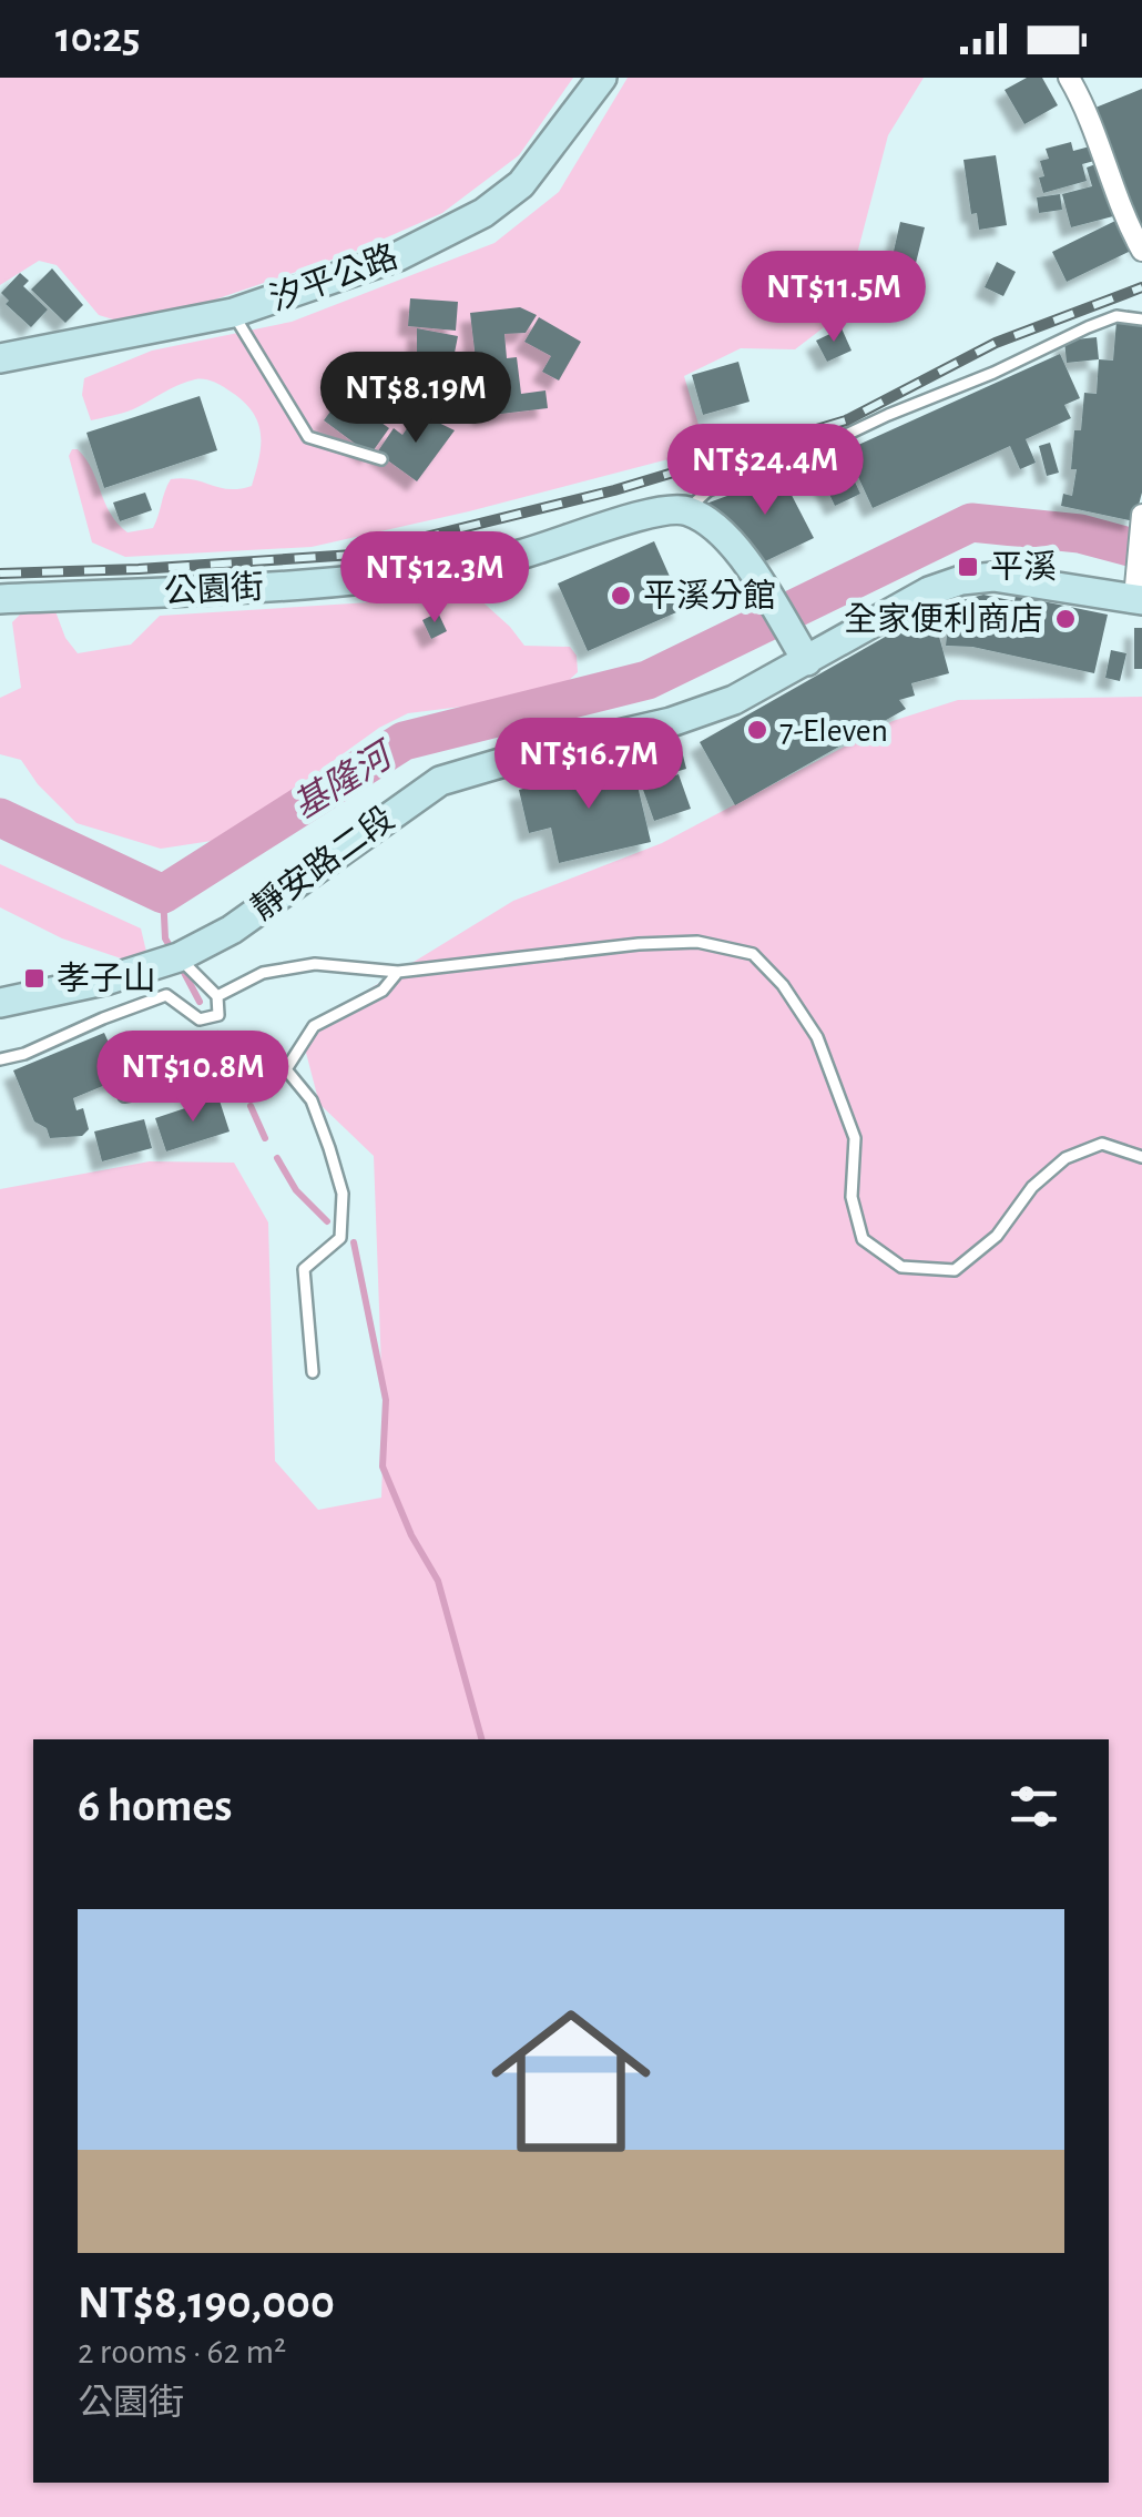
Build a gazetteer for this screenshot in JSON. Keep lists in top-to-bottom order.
{
  "streets": {
    "street": ["汐平公路", "公園街", "靜安路二段"]
  },
  "water": ["基隆河"],
  "places": {
    "transit": ["平溪", "孝子山"],
    "other": ["平溪分館", "全家便利商店", "7-Eleven"]
  },
  "page": {
    "status": "10:25",
    "price": [
      "NT$11.5M",
      "NT$8.19M",
      "NT$24.4M",
      "NT$12.3M",
      "NT$16.7M",
      "NT$10.8M"
    ],
    "heading": "6 homes",
    "list": [
      {
        "name": "NT$8,190,000",
        "note": "2 rooms · 62 m² · 公園街"
      }
    ]
  }
}
